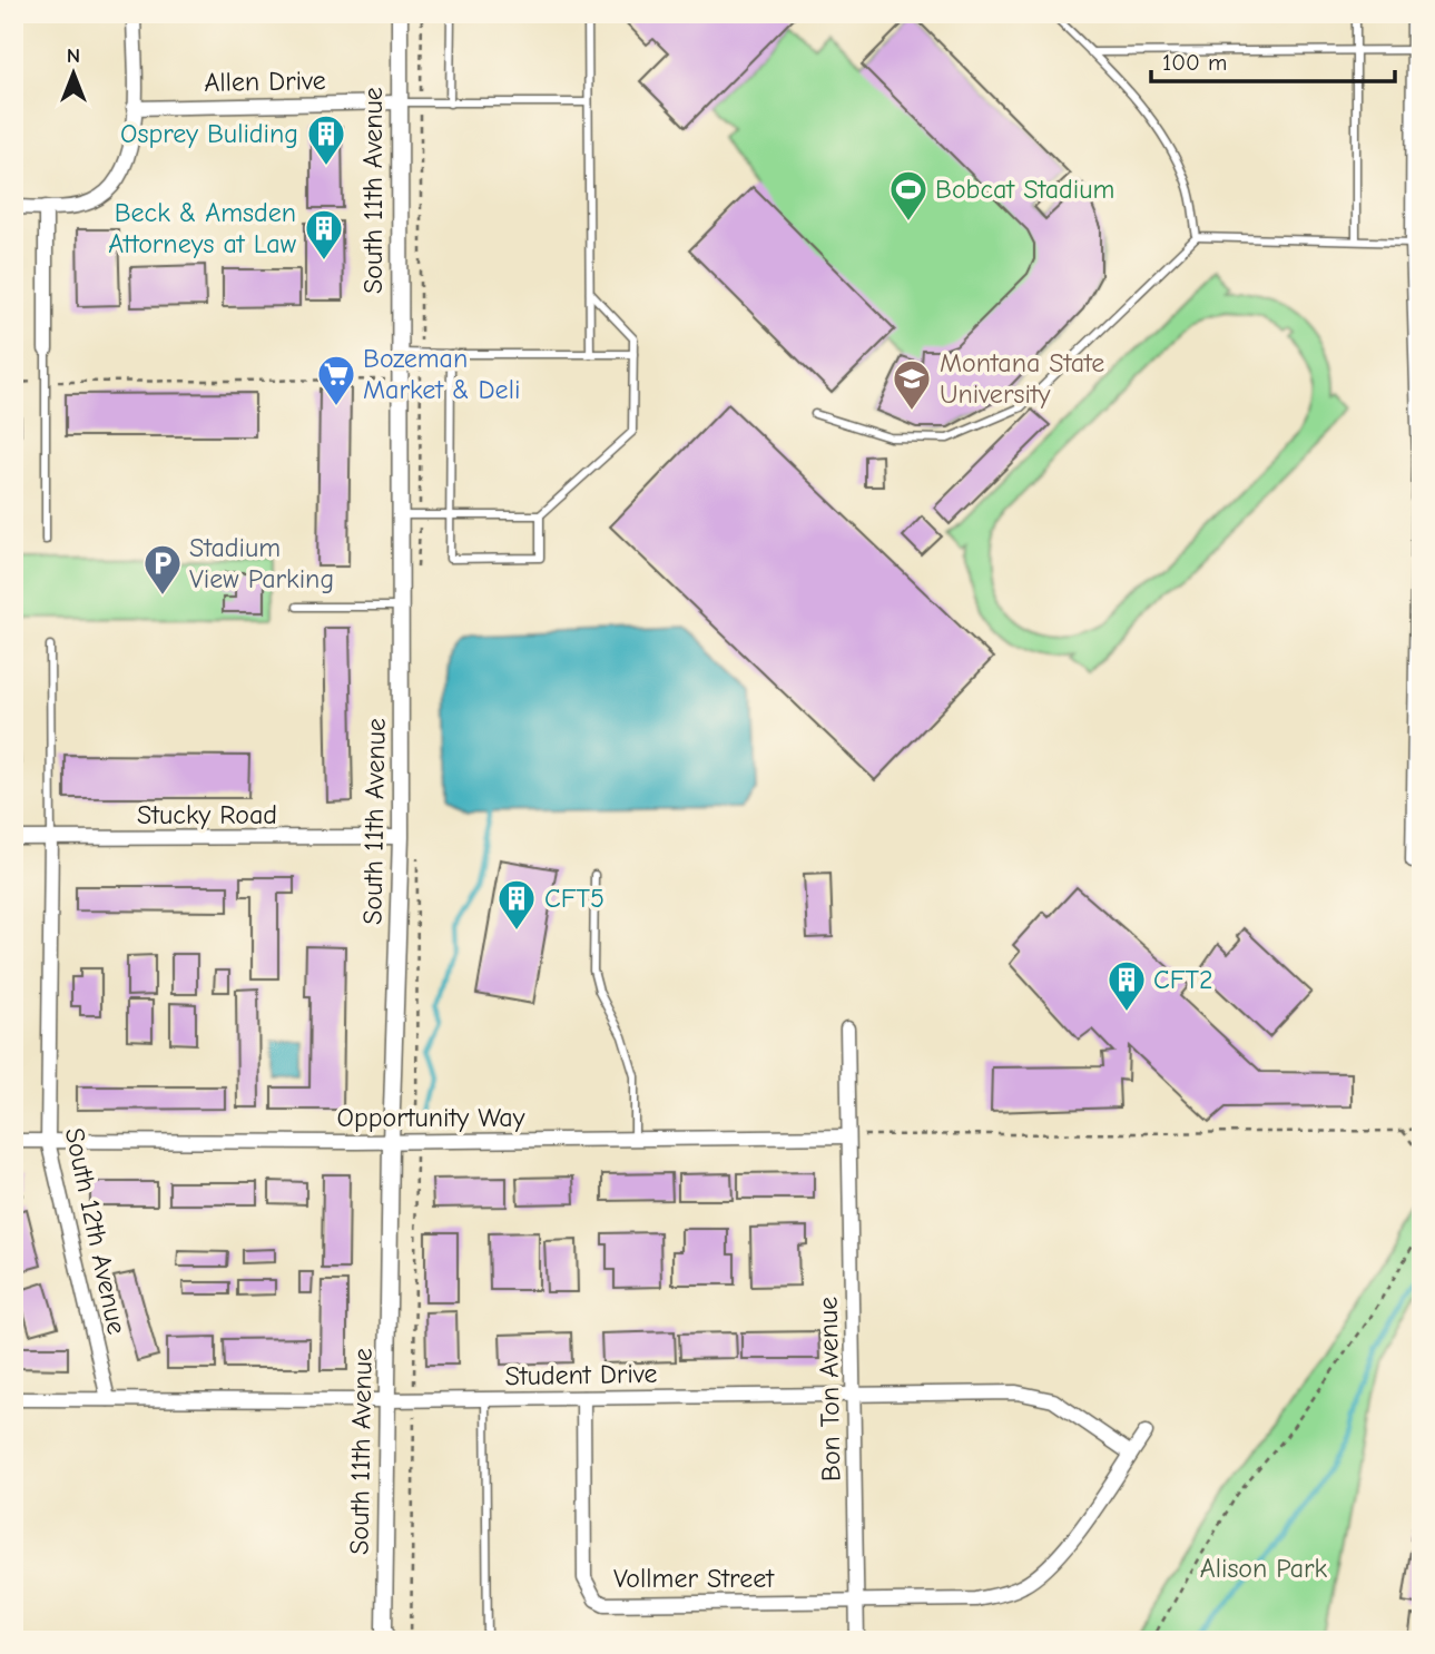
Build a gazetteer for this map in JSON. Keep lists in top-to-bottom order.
{
  "streets": {
    "street": [
      "Allen Drive",
      "South 11th Avenue",
      "Stucky Road",
      "Opportunity Way",
      "South 12th Avenue",
      "Student Drive",
      "Bon Ton Avenue",
      "Vollmer Street"
    ]
  },
  "crossings": [
    ["Allen Drive", "South 11th Avenue"],
    ["South 11th Avenue", "Stucky Road"],
    ["South 11th Avenue", "Opportunity Way"],
    ["South 11th Avenue", "Student Drive"],
    ["Stucky Road", "South 12th Avenue"],
    ["Opportunity Way", "South 12th Avenue"],
    ["Opportunity Way", "Bon Ton Avenue"],
    ["South 12th Avenue", "Student Drive"],
    ["Student Drive", "Bon Ton Avenue"],
    ["Student Drive", "Vollmer Street"],
    ["Bon Ton Avenue", "Vollmer Street"]
  ],
  "parks": ["Alison Park"],
  "places": {
    "building": [
      "Osprey Buliding",
      "Beck & Amsden Attorneys at Law",
      "CFT5",
      "CFT2"
    ],
    "sports": ["Bobcat Stadium"],
    "supermarket": ["Bozeman Market & Deli"],
    "school or university": ["Montana State University"],
    "parking": ["Stadium View Parking"]
  },
  "scale_bar": "100 m",
  "north": "top"
}
